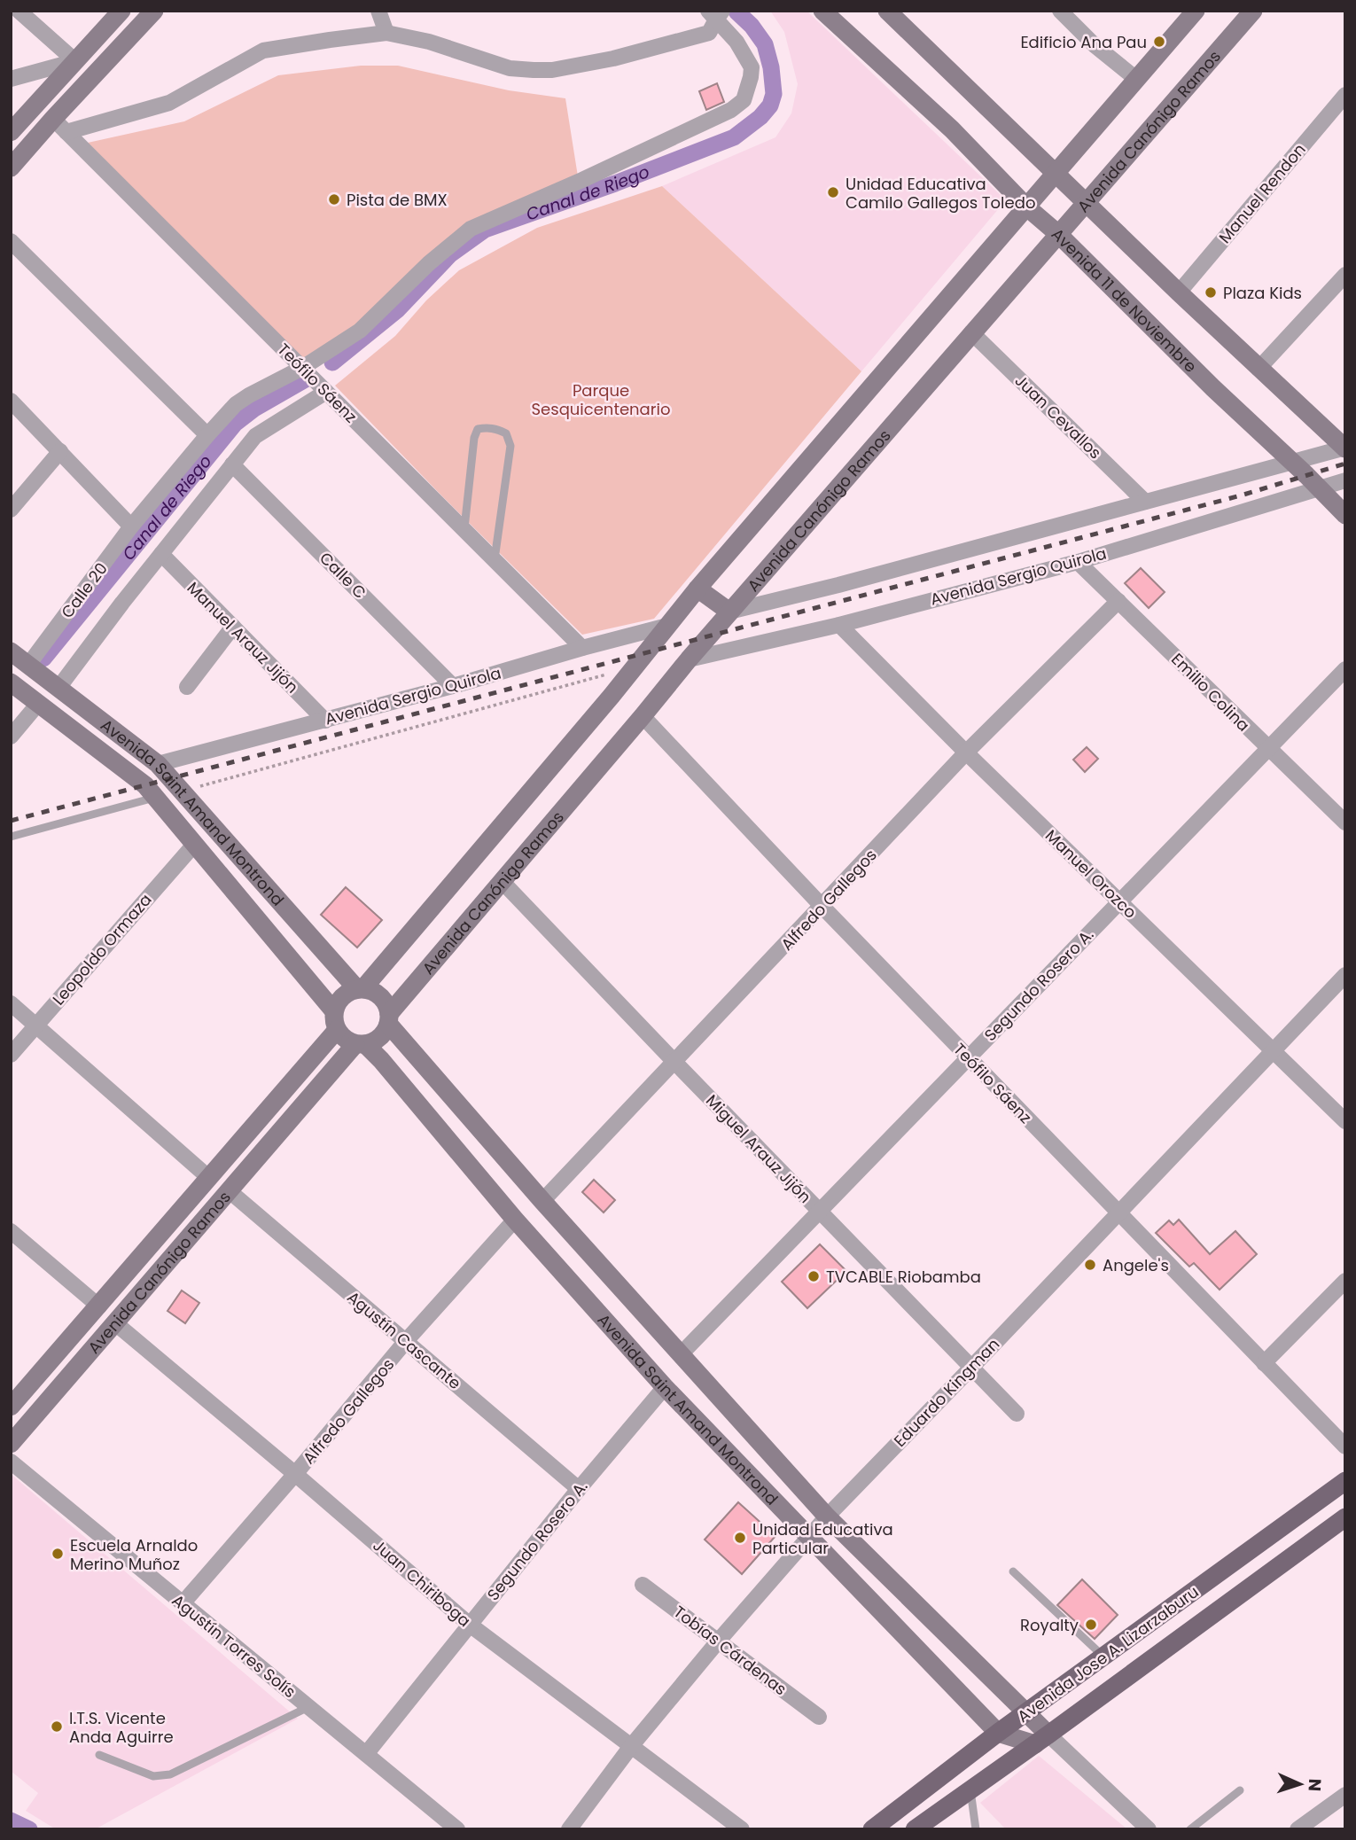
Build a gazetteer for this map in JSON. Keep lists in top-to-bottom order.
{
  "streets": {
    "main road": [
      "Avenida Canónigo Ramos",
      "Avenida 11 de Noviembre",
      "Avenida Saint Amand Montrond",
      "Avenida Jose A. Lizarzaburu"
    ],
    "street": [
      "Manuel Rendon",
      "Teófilo Sáenz",
      "Juan Cevallos",
      "Calle C",
      "Avenida Sergio Quirola",
      "Calle 20",
      "Manuel Arauz Jijón",
      "Emilio Colina",
      "Manuel Orozco",
      "Alfredo Gallegos",
      "Leopoldo Ormaza",
      "Segundo Rosero A.",
      "Miguel Arauz Jijón",
      "Agustín Cascante",
      "Eduardo Kingman",
      "Juan Chiriboga",
      "Agustín Torres Solís",
      "Tobías Cárdenas"
    ]
  },
  "crossings": [
    ["Avenida Canónigo Ramos", "Avenida 11 de Noviembre"],
    ["Avenida Canónigo Ramos", "Teófilo Sáenz"],
    ["Avenida Canónigo Ramos", "Juan Cevallos"],
    ["Avenida Canónigo Ramos", "Avenida Sergio Quirola"],
    ["Avenida Canónigo Ramos", "Avenida Saint Amand Montrond"],
    ["Avenida Canónigo Ramos", "Miguel Arauz Jijón"],
    ["Avenida Canónigo Ramos", "Agustín Cascante"],
    ["Avenida Canónigo Ramos", "Juan Chiriboga"],
    ["Avenida 11 de Noviembre", "Avenida Sergio Quirola"],
    ["Teófilo Sáenz", "Avenida Sergio Quirola"],
    ["Teófilo Sáenz", "Calle 20"],
    ["Teófilo Sáenz", "Alfredo Gallegos"],
    ["Teófilo Sáenz", "Segundo Rosero A."],
    ["Teófilo Sáenz", "Eduardo Kingman"],
    ["Calle C", "Avenida Sergio Quirola"],
    ["Avenida Sergio Quirola", "Manuel Arauz Jijón"],
    ["Avenida Sergio Quirola", "Emilio Colina"],
    ["Avenida Sergio Quirola", "Avenida Saint Amand Montrond"],
    ["Avenida Sergio Quirola", "Manuel Orozco"],
    ["Calle 20", "Avenida Saint Amand Montrond"],
    ["Emilio Colina", "Alfredo Gallegos"],
    ["Emilio Colina", "Segundo Rosero A."],
    ["Avenida Saint Amand Montrond", "Alfredo Gallegos"],
    ["Avenida Saint Amand Montrond", "Leopoldo Ormaza"],
    ["Avenida Saint Amand Montrond", "Segundo Rosero A."],
    ["Avenida Saint Amand Montrond", "Eduardo Kingman"],
    ["Avenida Saint Amand Montrond", "Avenida Jose A. Lizarzaburu"],
    ["Manuel Orozco", "Alfredo Gallegos"],
    ["Manuel Orozco", "Segundo Rosero A."],
    ["Manuel Orozco", "Eduardo Kingman"],
    ["Alfredo Gallegos", "Miguel Arauz Jijón"],
    ["Alfredo Gallegos", "Agustín Cascante"],
    ["Alfredo Gallegos", "Juan Chiriboga"],
    ["Alfredo Gallegos", "Agustín Torres Solís"],
    ["Segundo Rosero A.", "Miguel Arauz Jijón"],
    ["Segundo Rosero A.", "Agustín Cascante"],
    ["Segundo Rosero A.", "Juan Chiriboga"],
    ["Segundo Rosero A.", "Agustín Torres Solís"],
    ["Miguel Arauz Jijón", "Eduardo Kingman"],
    ["Eduardo Kingman", "Juan Chiriboga"],
    ["Eduardo Kingman", "Tobías Cárdenas"]
  ],
  "water": ["Canal de Riego"],
  "parks": ["Parque Sesquicentenario"],
  "places": [
    "Edificio Ana Pau",
    "Unidad Educativa Camilo Gallegos Toledo",
    "Pista de BMX",
    "Plaza Kids",
    "Angele's",
    "TVCABLE Riobamba",
    "Unidad Educativa Particular",
    "Escuela Arnaldo Merino Muñoz",
    "Royalty",
    "I.T.S. Vicente Anda Aguirre"
  ],
  "north": "right"
}
